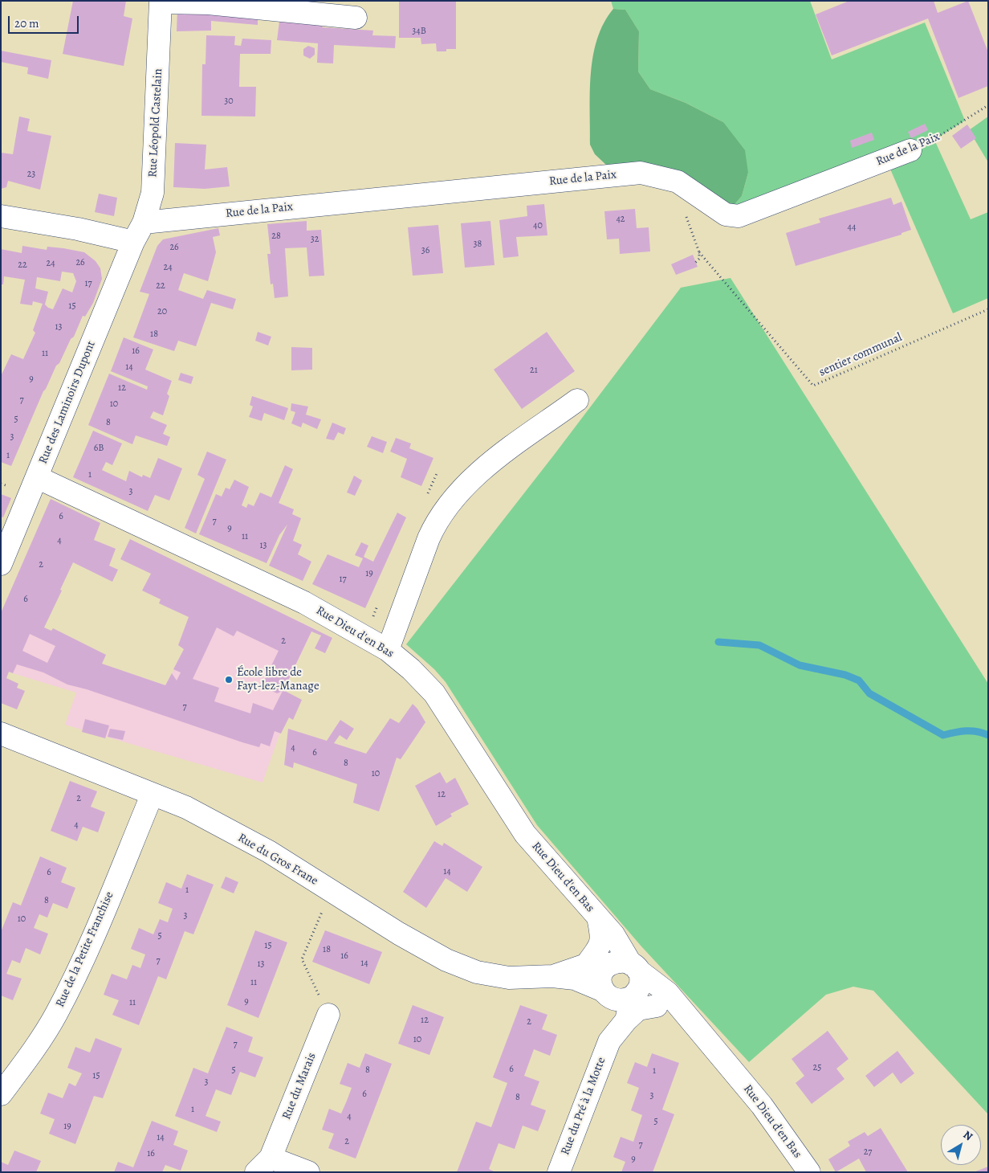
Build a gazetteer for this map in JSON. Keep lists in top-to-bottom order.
{
  "streets": {
    "street": [
      "Rue Léopold Castelain",
      "Rue de la Paix",
      "Rue des Laminoirs Dupont",
      "Rue Dieu d'en Bas",
      "Rue du Gros Frane",
      "Rue de la Petite Franchise",
      "Rue du Marais",
      "Rue du Pré à la Motte"
    ],
    "path": ["sentier communal"]
  },
  "crossings": [
    ["Rue Léopold Castelain", "Rue de la Paix"],
    ["Rue Léopold Castelain", "Rue des Laminoirs Dupont"],
    ["Rue des Laminoirs Dupont", "Rue Dieu d'en Bas"],
    ["Rue Dieu d'en Bas", "Rue du Gros Frane"],
    ["Rue Dieu d'en Bas", "Rue du Pré à la Motte"],
    ["Rue du Gros Frane", "Rue de la Petite Franchise"],
    ["Rue du Gros Frane", "Rue du Pré à la Motte"]
  ],
  "places": ["École libre de Fayt-lez-Manage"],
  "house_numbers": [
    "34B",
    "30",
    "23",
    "42",
    "40",
    "44",
    "28",
    "32",
    "38",
    "26",
    "36",
    "26",
    "24",
    "22",
    "24",
    "17",
    "22",
    "15",
    "20",
    "13",
    "18",
    "16",
    "11",
    "14",
    "21",
    "9",
    "12",
    "7",
    "10",
    "5",
    "8",
    "3",
    "6B",
    "1",
    "1",
    "3",
    "6",
    "7",
    "9",
    "11",
    "4",
    "13",
    "2",
    "19",
    "17",
    "6",
    "2",
    "7",
    "4",
    "6",
    "8",
    "10",
    "12",
    "2",
    "4",
    "14",
    "6",
    "1",
    "8",
    "3",
    "10",
    "5",
    "15",
    "18",
    "16",
    "7",
    "14",
    "13",
    "11",
    "9",
    "11",
    "12",
    "2",
    "10",
    "7",
    "25",
    "6",
    "5",
    "8",
    "1",
    "15",
    "3",
    "6",
    "3",
    "8",
    "1",
    "4",
    "5",
    "19",
    "14",
    "2",
    "7",
    "27",
    "16",
    "9"
  ],
  "scale_bar": "20 m",
  "north": "top right"
}
